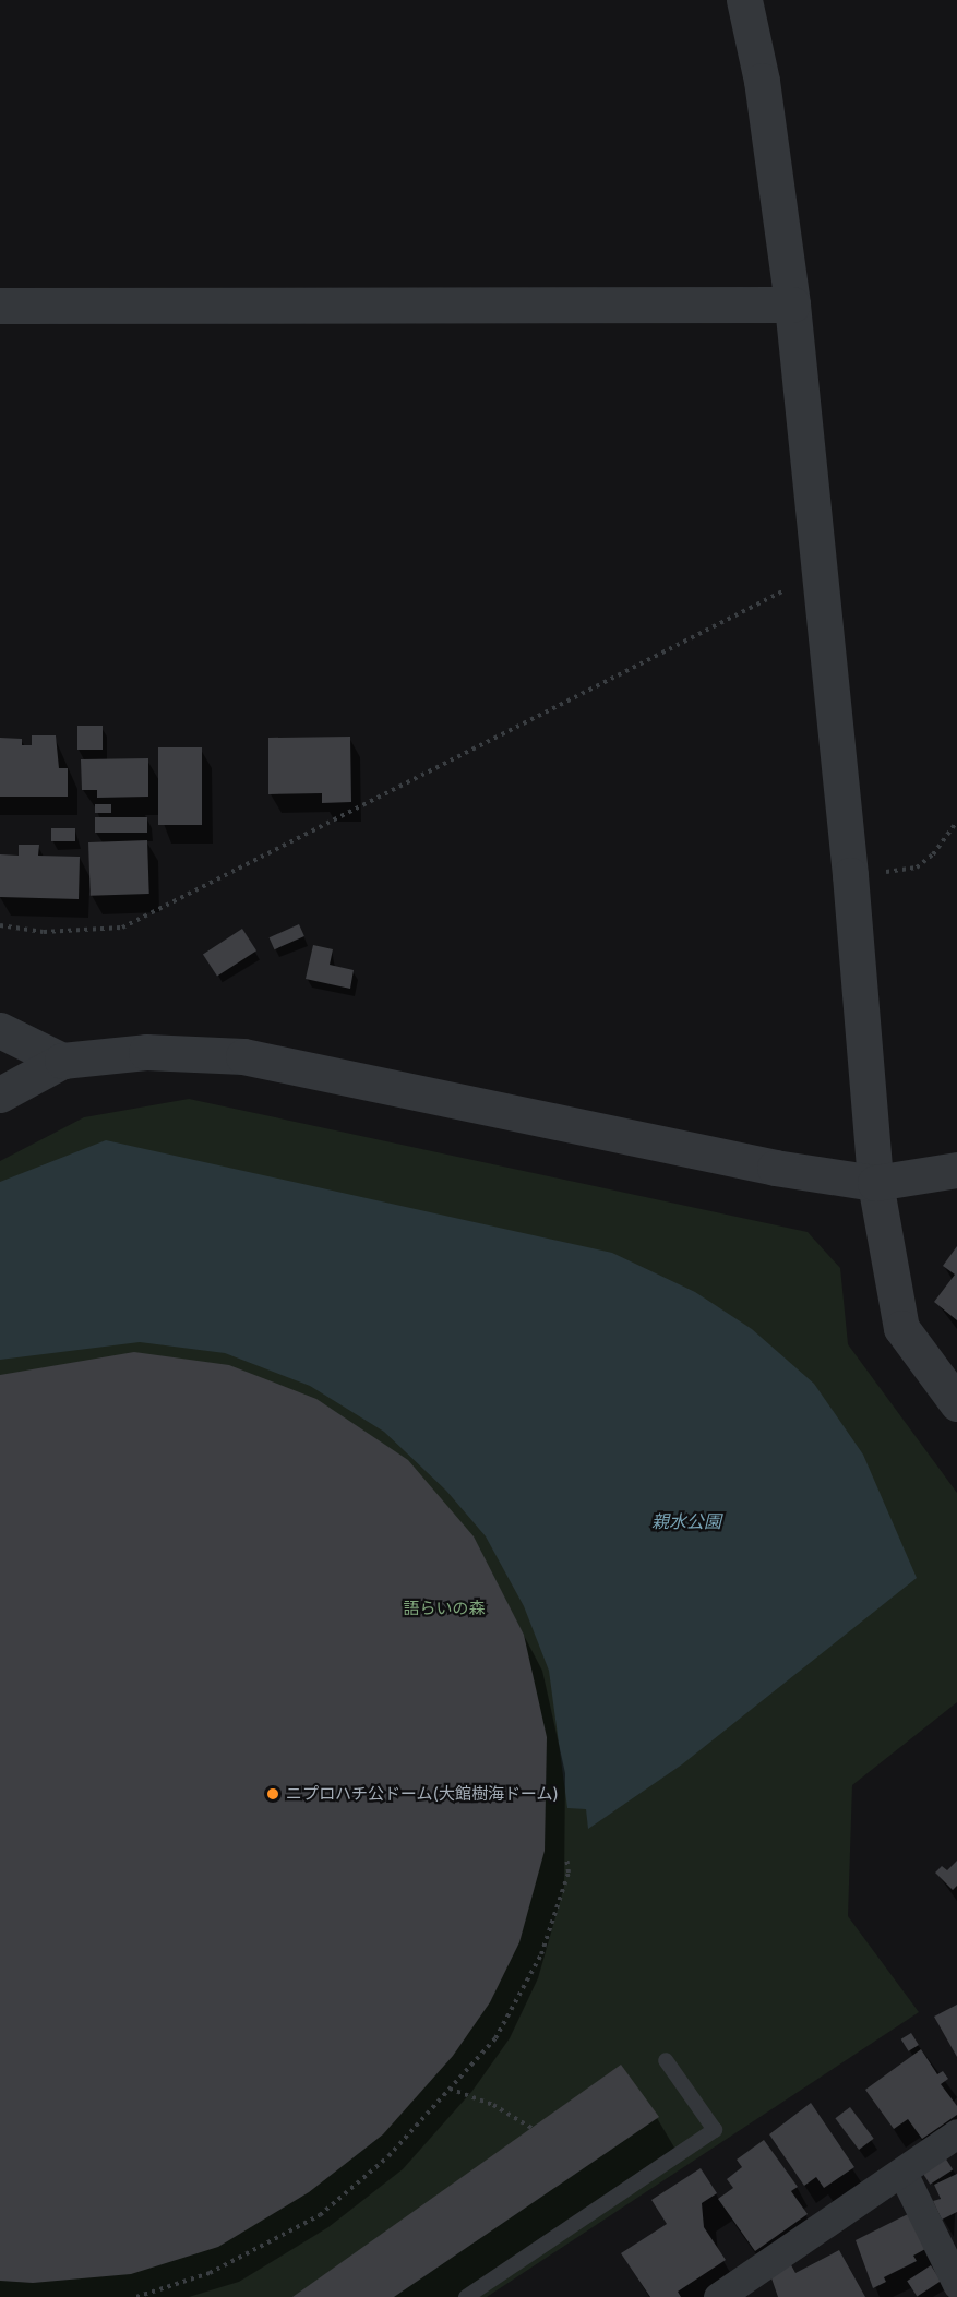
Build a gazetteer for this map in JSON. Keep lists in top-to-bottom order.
{
  "water": ["親水公園"],
  "parks": ["語らいの森"],
  "places": ["ニプロハチ公ドーム(大館樹海ドーム)"]
}
